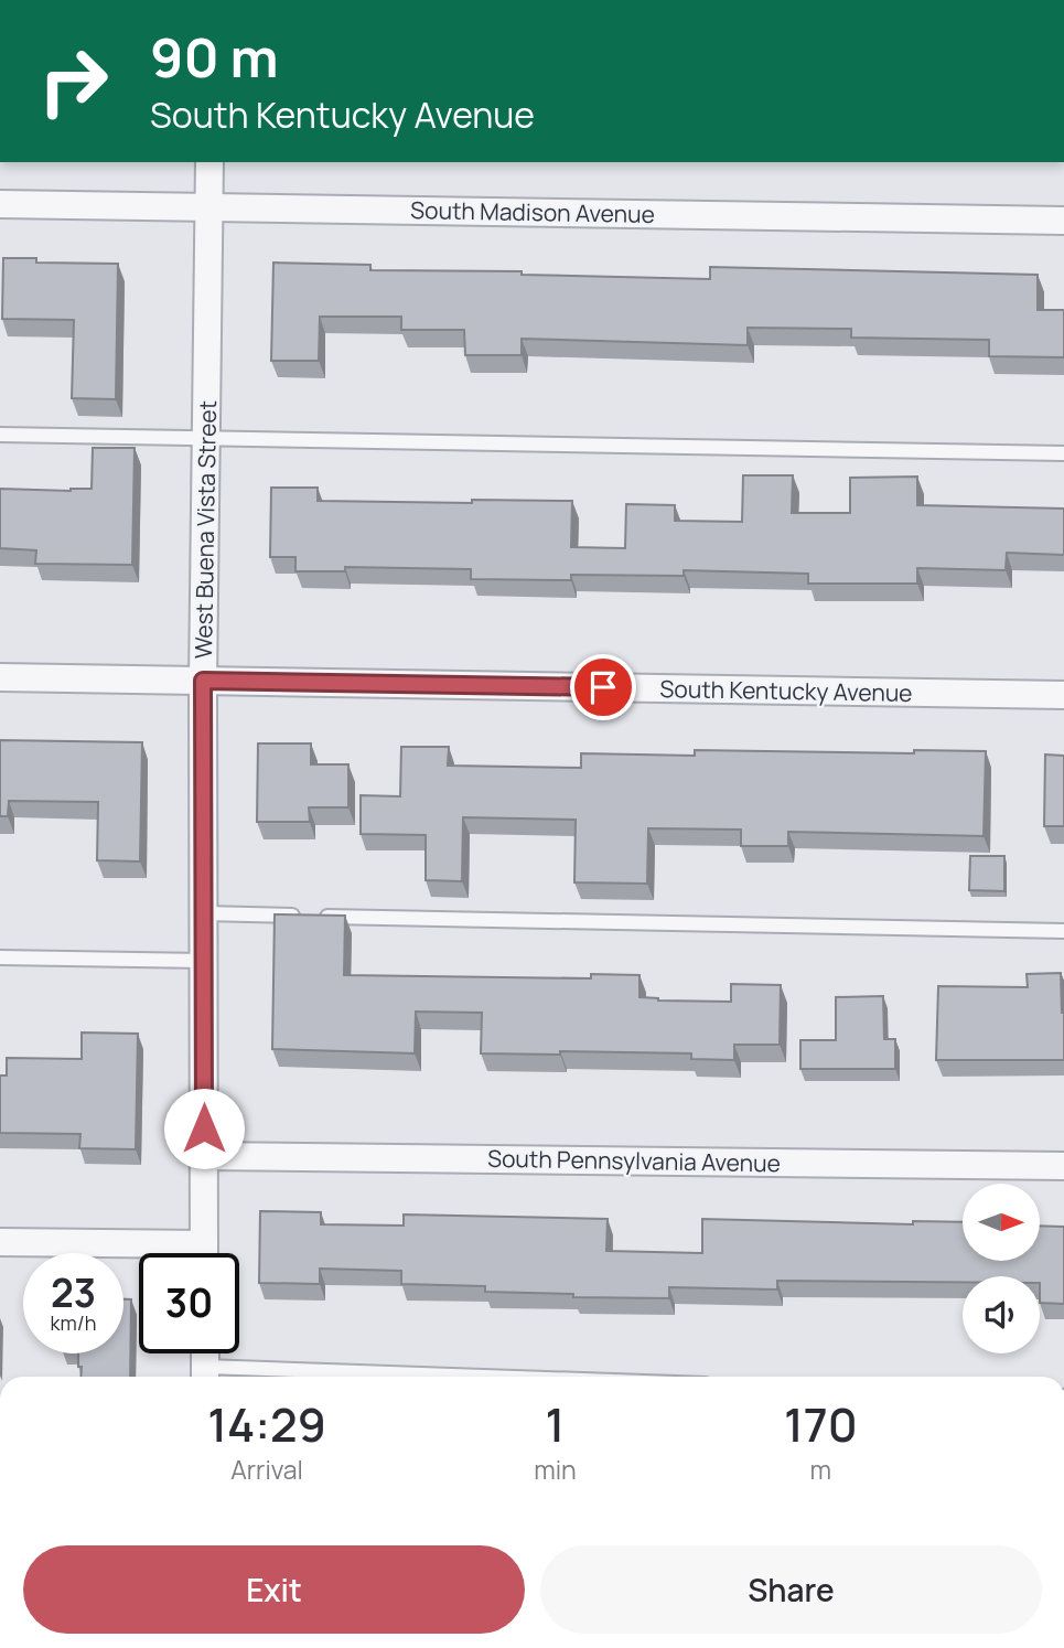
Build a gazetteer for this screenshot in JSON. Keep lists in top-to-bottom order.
{
  "streets": {
    "street": [
      "South Madison Avenue",
      "West Buena Vista Street",
      "South Kentucky Avenue",
      "South Pennsylvania Avenue"
    ]
  },
  "crossings": [
    ["South Madison Avenue", "West Buena Vista Street"],
    ["West Buena Vista Street", "South Kentucky Avenue"],
    ["West Buena Vista Street", "South Pennsylvania Avenue"]
  ],
  "north": "right",
  "page": {
    "turn": ["90 m", "South Kentucky Avenue"],
    "speed": "23 km/h",
    "limit": "30",
    "eta": [
      "14:29",
      "Arrival",
      "1",
      "min",
      "170",
      "m"
    ],
    "buttons": ["Exit", "Share"]
  }
}
